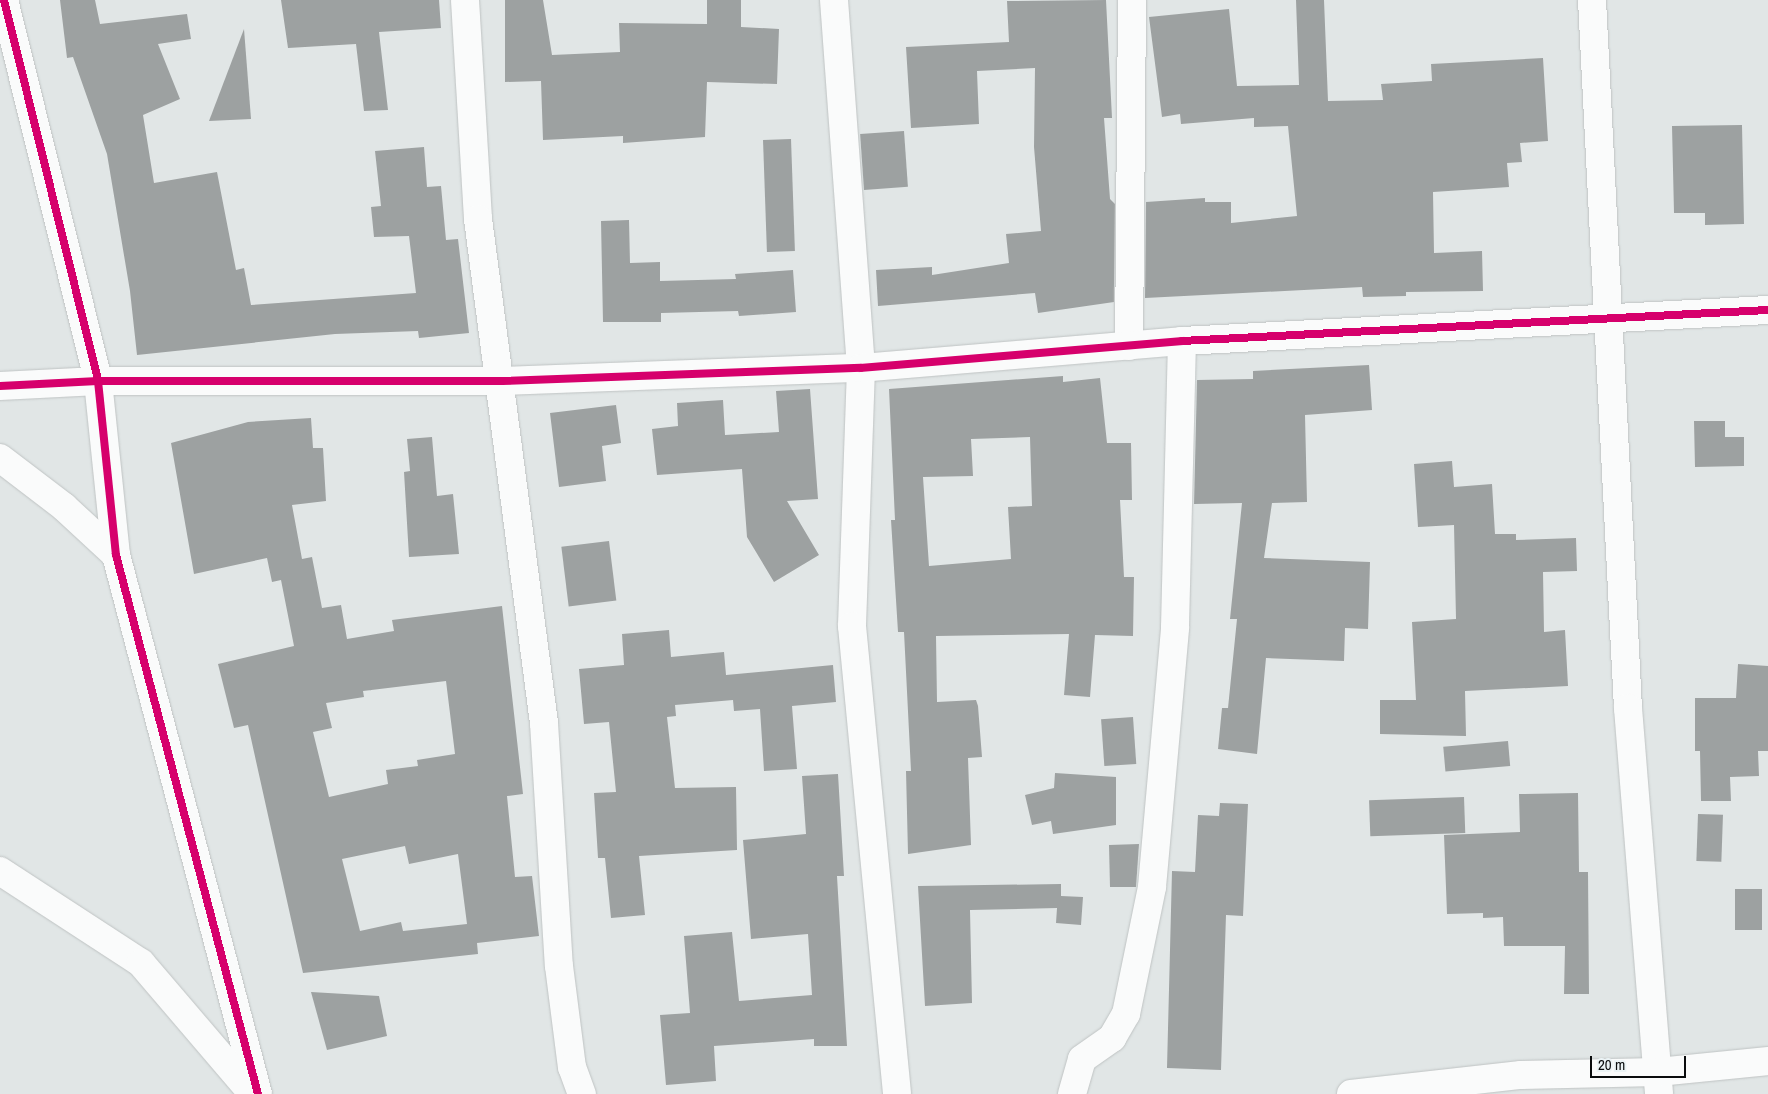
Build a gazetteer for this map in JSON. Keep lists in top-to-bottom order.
{
  "scale_bar": "20 m"
}
